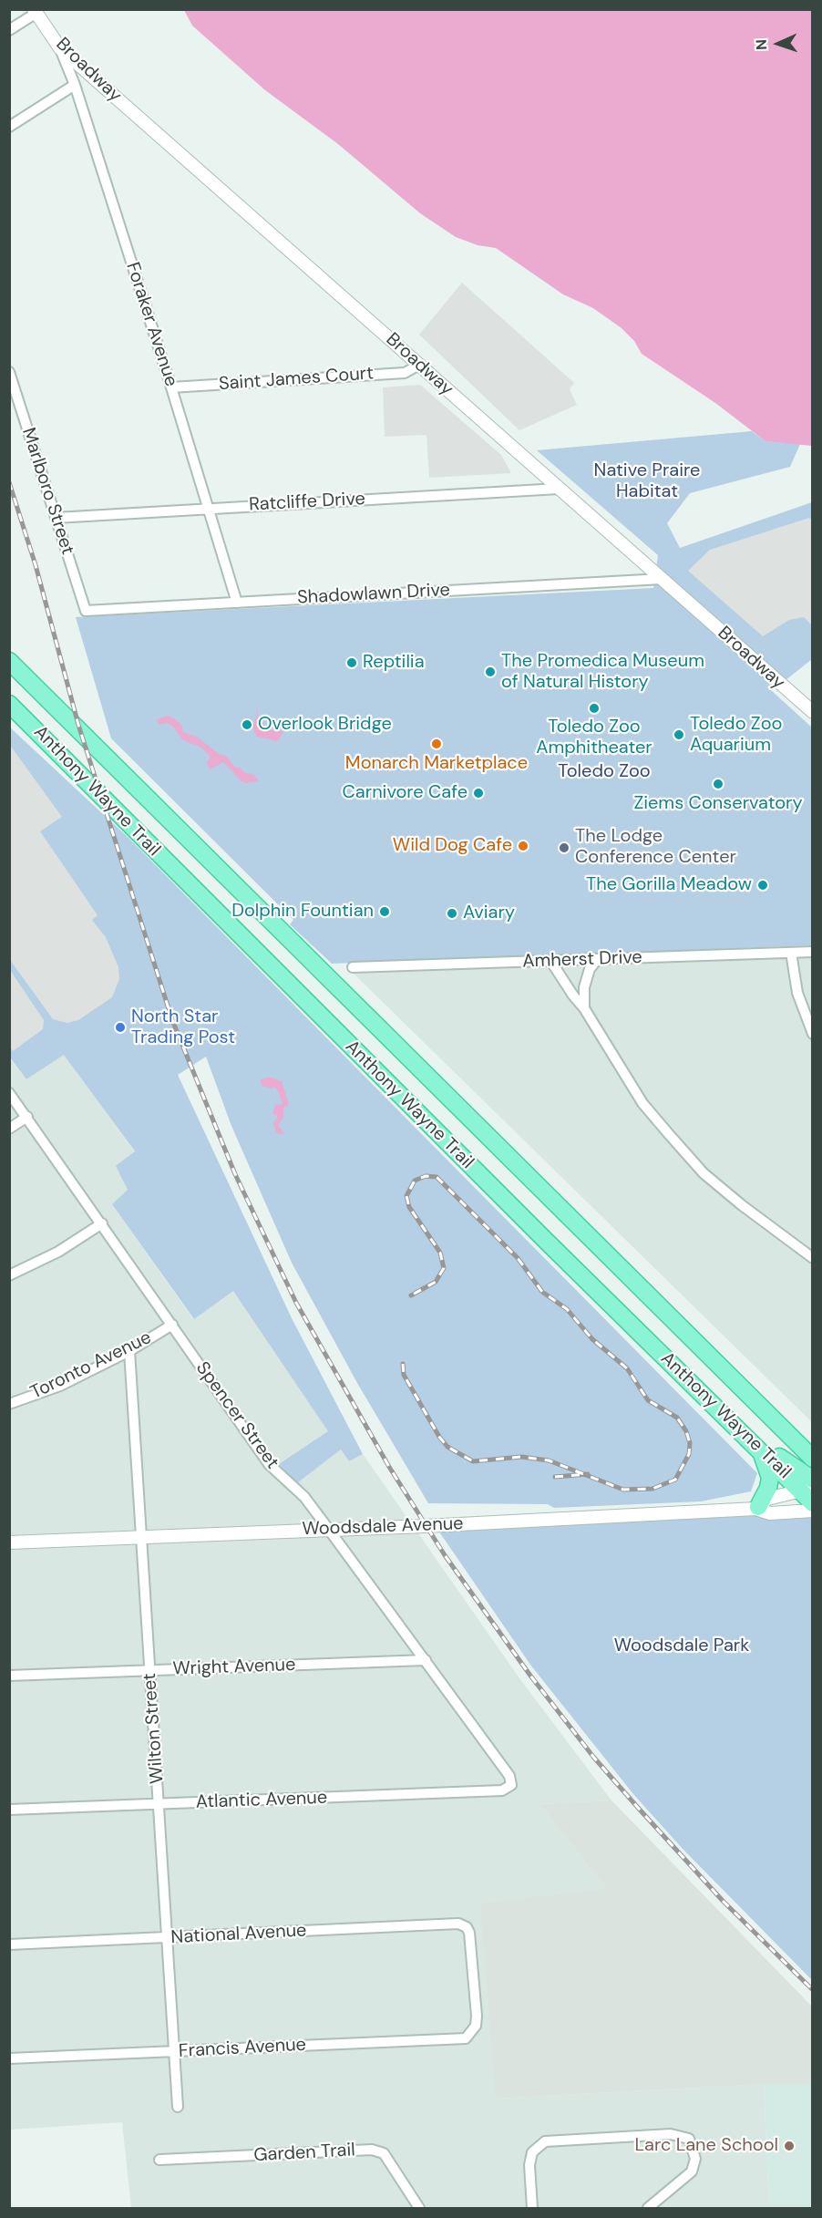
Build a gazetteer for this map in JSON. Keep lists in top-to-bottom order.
{
  "streets": {
    "highway": ["Anthony Wayne Trail"],
    "street": [
      "Broadway",
      "Foraker Avenue",
      "Saint James Court",
      "Marlboro Street",
      "Ratcliffe Drive",
      "Shadowlawn Drive",
      "Amherst Drive",
      "Toronto Avenue",
      "Spencer Street",
      "Woodsdale Avenue",
      "Wright Avenue",
      "Wilton Street",
      "Atlantic Avenue",
      "National Avenue",
      "Francis Avenue",
      "Garden Trail"
    ]
  },
  "crossings": [
    ["Broadway", "Foraker Avenue"],
    ["Broadway", "Saint James Court"],
    ["Broadway", "Ratcliffe Drive"],
    ["Broadway", "Shadowlawn Drive"],
    ["Foraker Avenue", "Saint James Court"],
    ["Foraker Avenue", "Ratcliffe Drive"],
    ["Foraker Avenue", "Shadowlawn Drive"],
    ["Marlboro Street", "Ratcliffe Drive"],
    ["Marlboro Street", "Shadowlawn Drive"],
    ["Anthony Wayne Trail", "Woodsdale Avenue"],
    ["Toronto Avenue", "Spencer Street"],
    ["Toronto Avenue", "Wilton Street"],
    ["Spencer Street", "Woodsdale Avenue"],
    ["Spencer Street", "Wright Avenue"],
    ["Spencer Street", "Atlantic Avenue"],
    ["Woodsdale Avenue", "Wilton Street"],
    ["Wright Avenue", "Wilton Street"],
    ["Wilton Street", "Atlantic Avenue"],
    ["Wilton Street", "National Avenue"],
    ["Wilton Street", "Francis Avenue"],
    ["National Avenue", "Francis Avenue"]
  ],
  "parks": ["Native Praire Habitat", "Toledo Zoo", "Woodsdale Park"],
  "places": [
    "Reptilia",
    "The Promedica Museum of Natural History",
    "Toledo Zoo Amphitheater",
    "Overlook Bridge",
    "Toledo Zoo Aquarium",
    "Monarch Marketplace",
    "Ziems Conservatory",
    "Carnivore Cafe",
    "Wild Dog Cafe",
    "The Lodge Conference Center",
    "The Gorilla Meadow",
    "Dolphin Fountian",
    "Aviary",
    "North Star Trading Post",
    "Larc Lane School"
  ],
  "north": "left"
}
